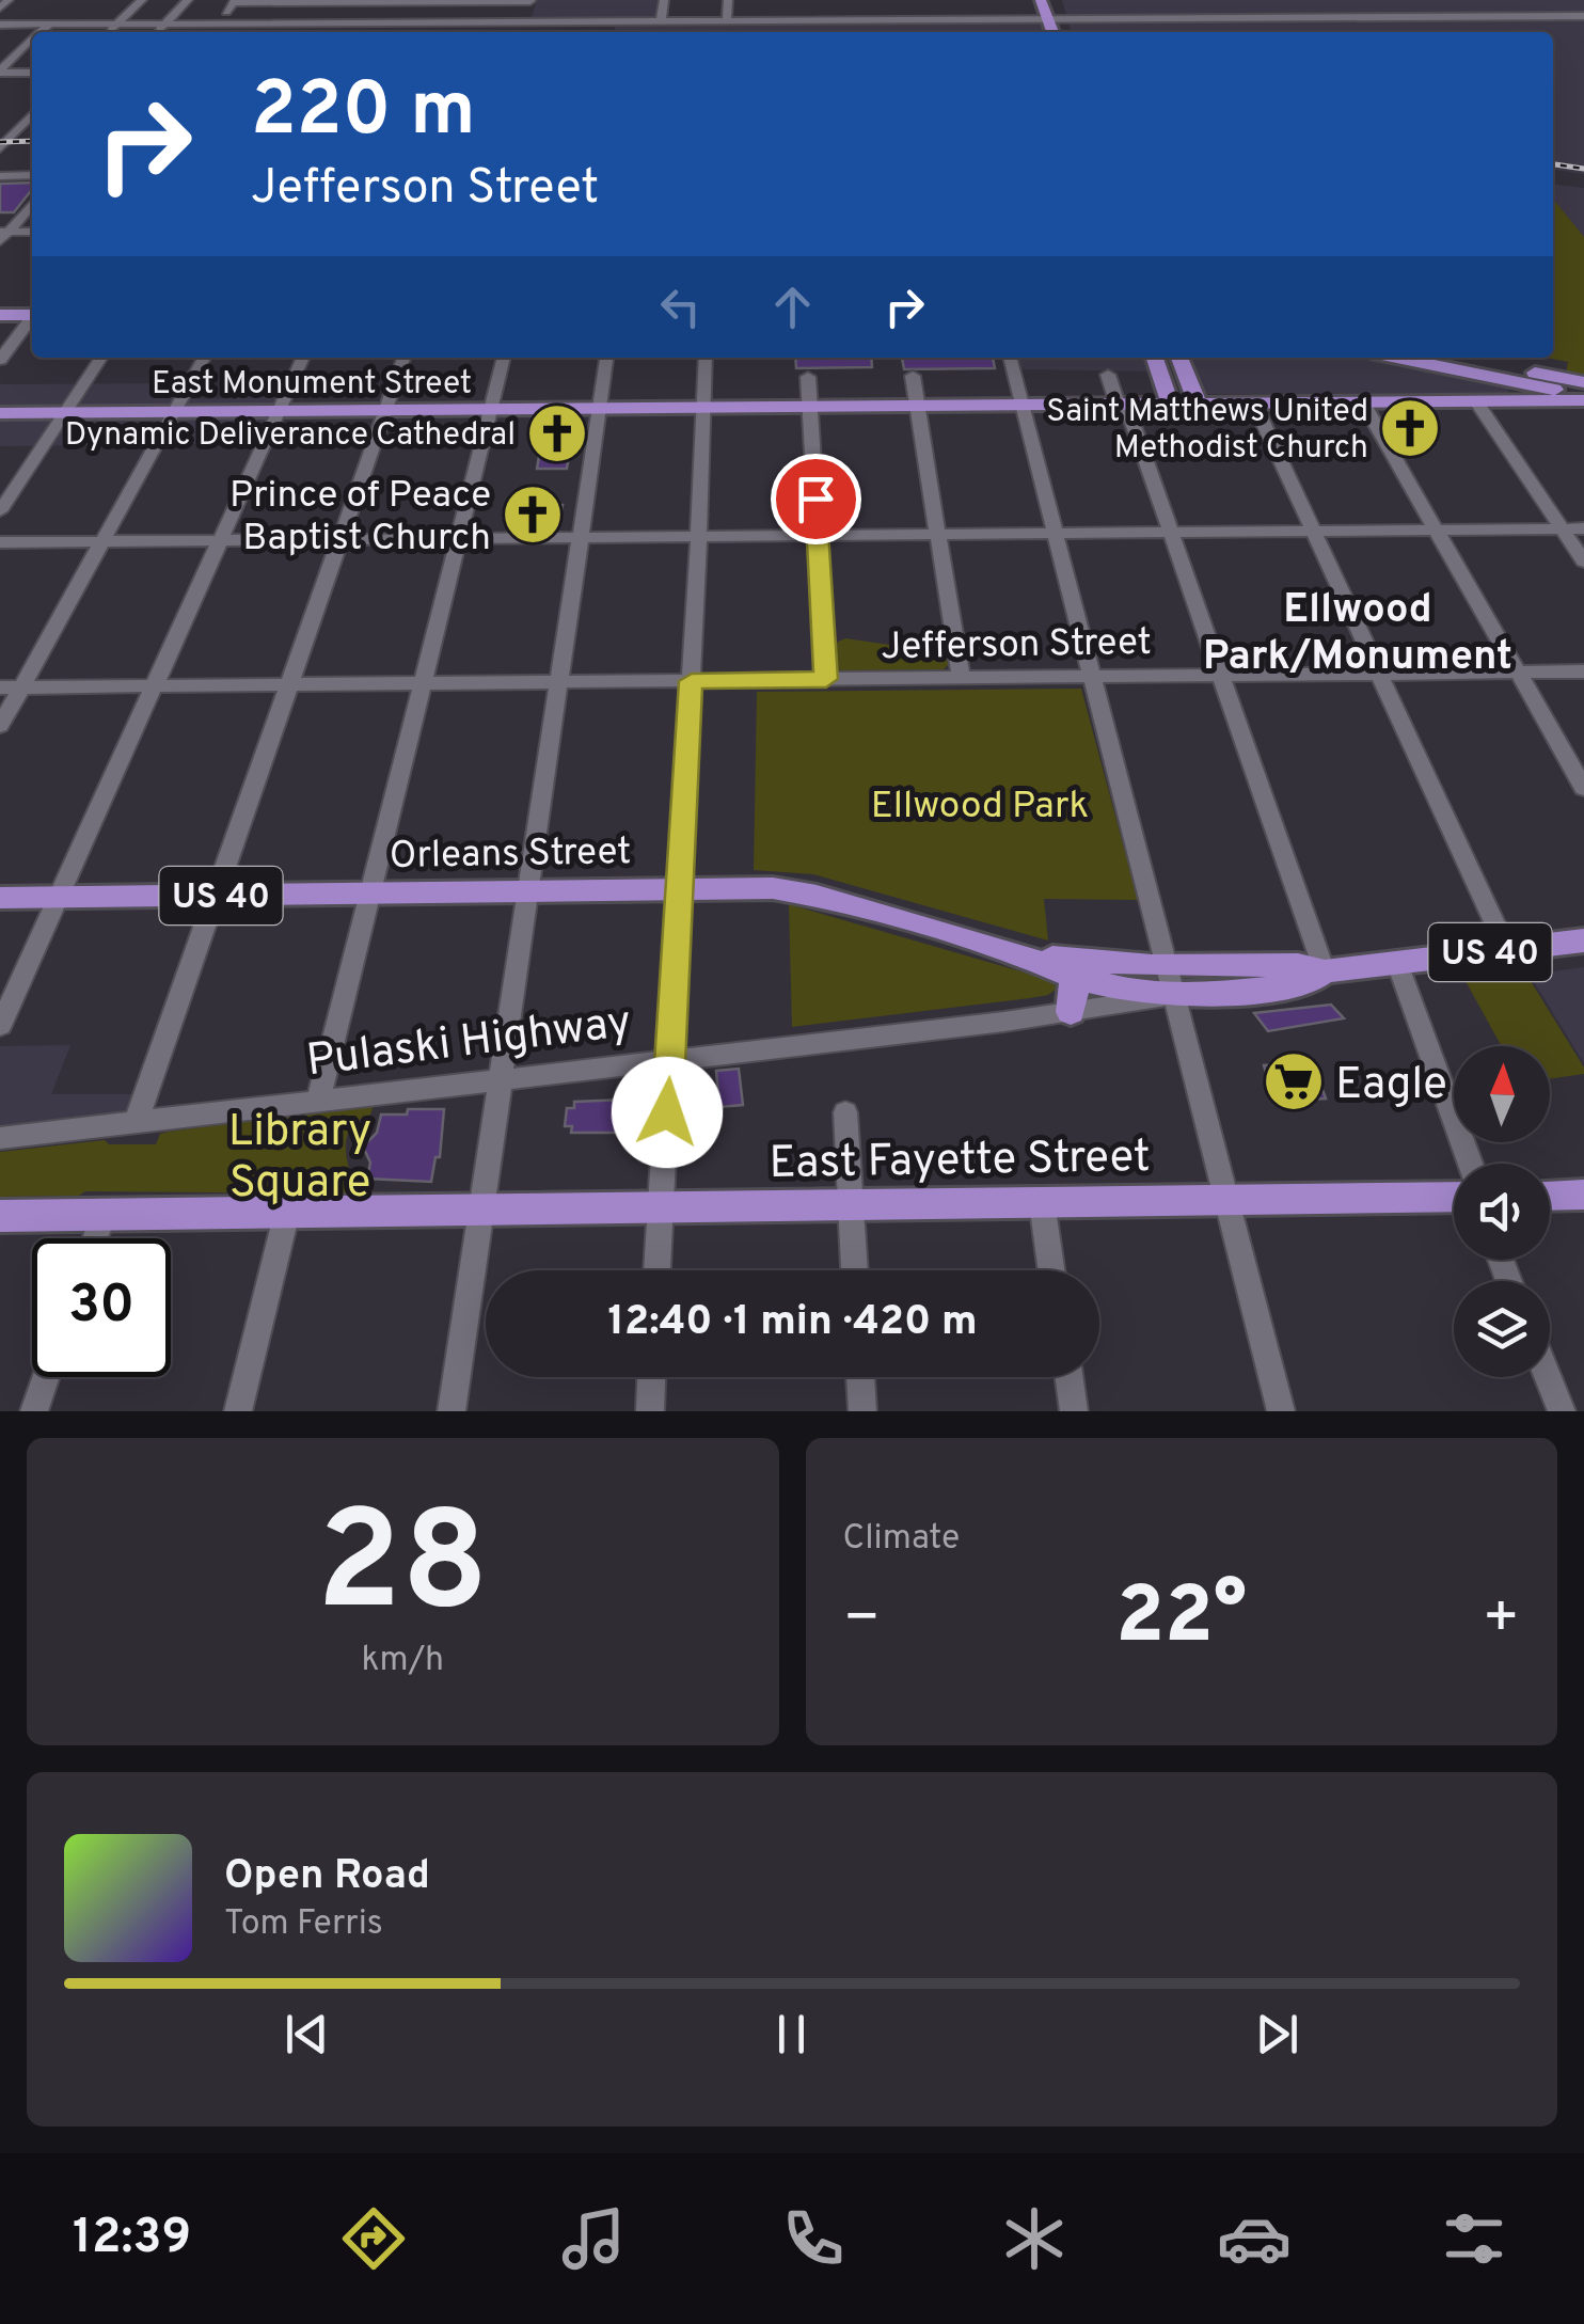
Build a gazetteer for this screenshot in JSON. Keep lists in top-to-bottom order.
{
  "streets": {
    "main road": [
      "East Monument Street",
      "Orleans Street",
      "US 40",
      "Pulaski Highway",
      "East Fayette Street"
    ],
    "street": ["Jefferson Street"]
  },
  "crossings": [
    ["Orleans Street", "Pulaski Highway"]
  ],
  "districts": ["Ellwood Park/Monument"],
  "parks": ["Ellwood Park", "Library Square"],
  "places": {
    "church": ["Saint Matthews United Methodist Church", "Dynamic Deliverance Cathedral", "Prince of Peace Baptist Church"],
    "supermarket": ["Eagle"]
  },
  "north": "top",
  "page": {
    "turn": ["220 m", "Jefferson Street"],
    "limit": "30",
    "trip": "12:40 · 1 min · 420 m",
    "tile": [
      ["28", "km/h"],
      "Climate"
    ],
    "heat": ["−", "22°", "+"],
    "song": ["Open Road", "Tom Ferris"],
    "tabs": "12:39"
  }
}
